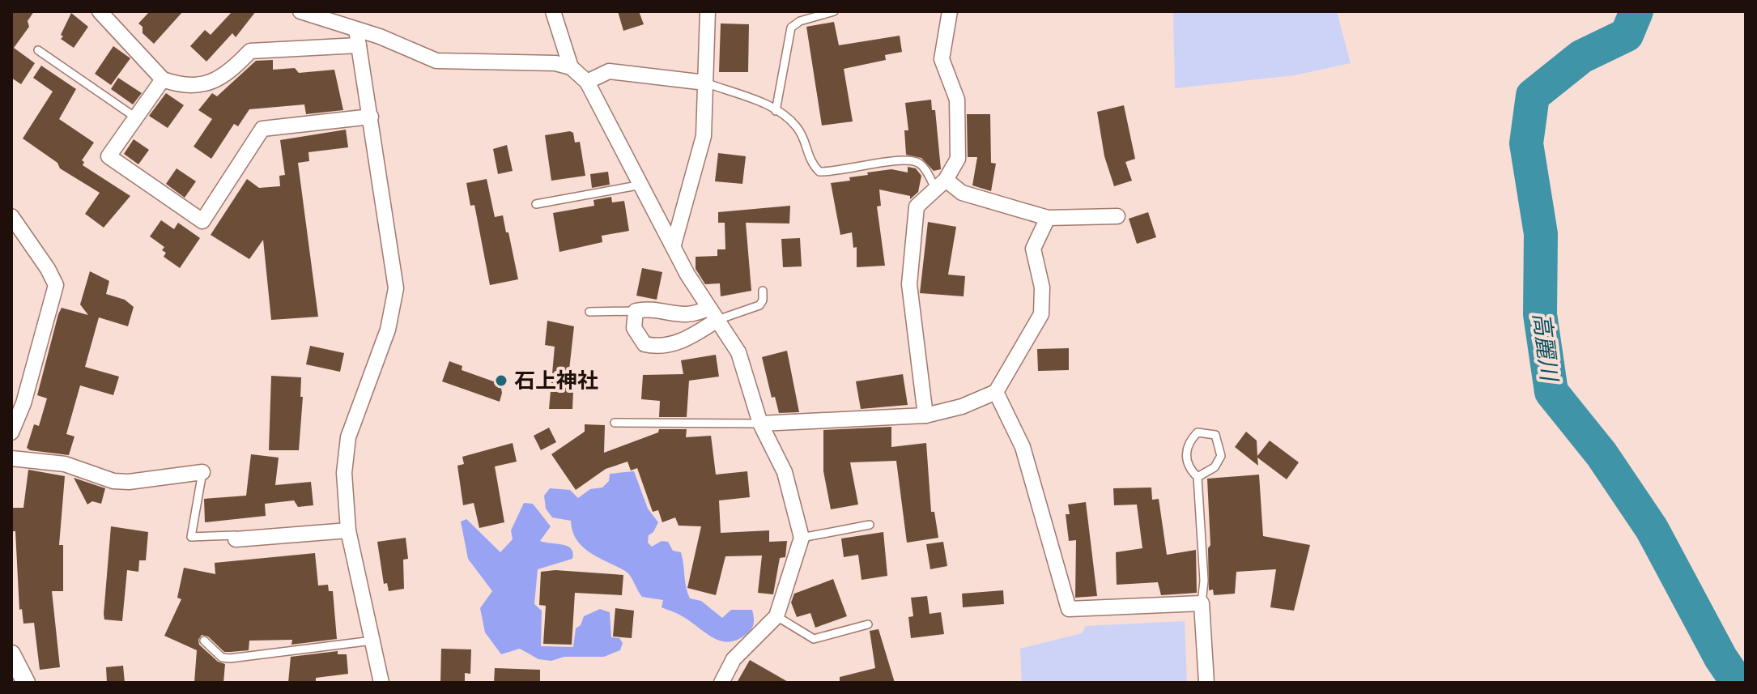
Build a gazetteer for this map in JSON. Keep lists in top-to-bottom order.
{
  "water": ["高麗川"],
  "places": ["石上神社"]
}
